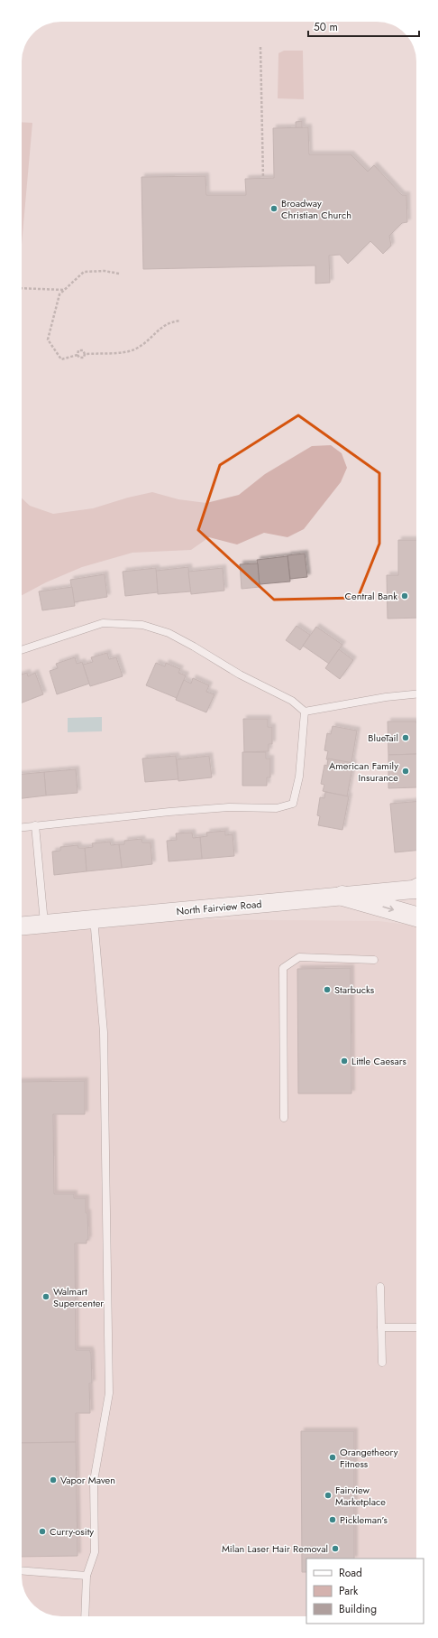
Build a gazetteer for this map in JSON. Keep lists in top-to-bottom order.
{
  "streets": {
    "street": ["North Fairview Road"]
  },
  "places": [
    "Broadway Christian Church",
    "Central Bank",
    "BlueTail",
    "American Family Insurance",
    "Starbucks",
    "Little Caesars",
    "Walmart Supercenter",
    "Orangetheory Fitness",
    "Vapor Maven",
    "Fairview Marketplace",
    "Pickleman’s",
    "Curry-osity",
    "Milan Laser Hair Removal"
  ],
  "legend": ["Road", "Park", "Building"],
  "scale_bar": "50 m"
}
